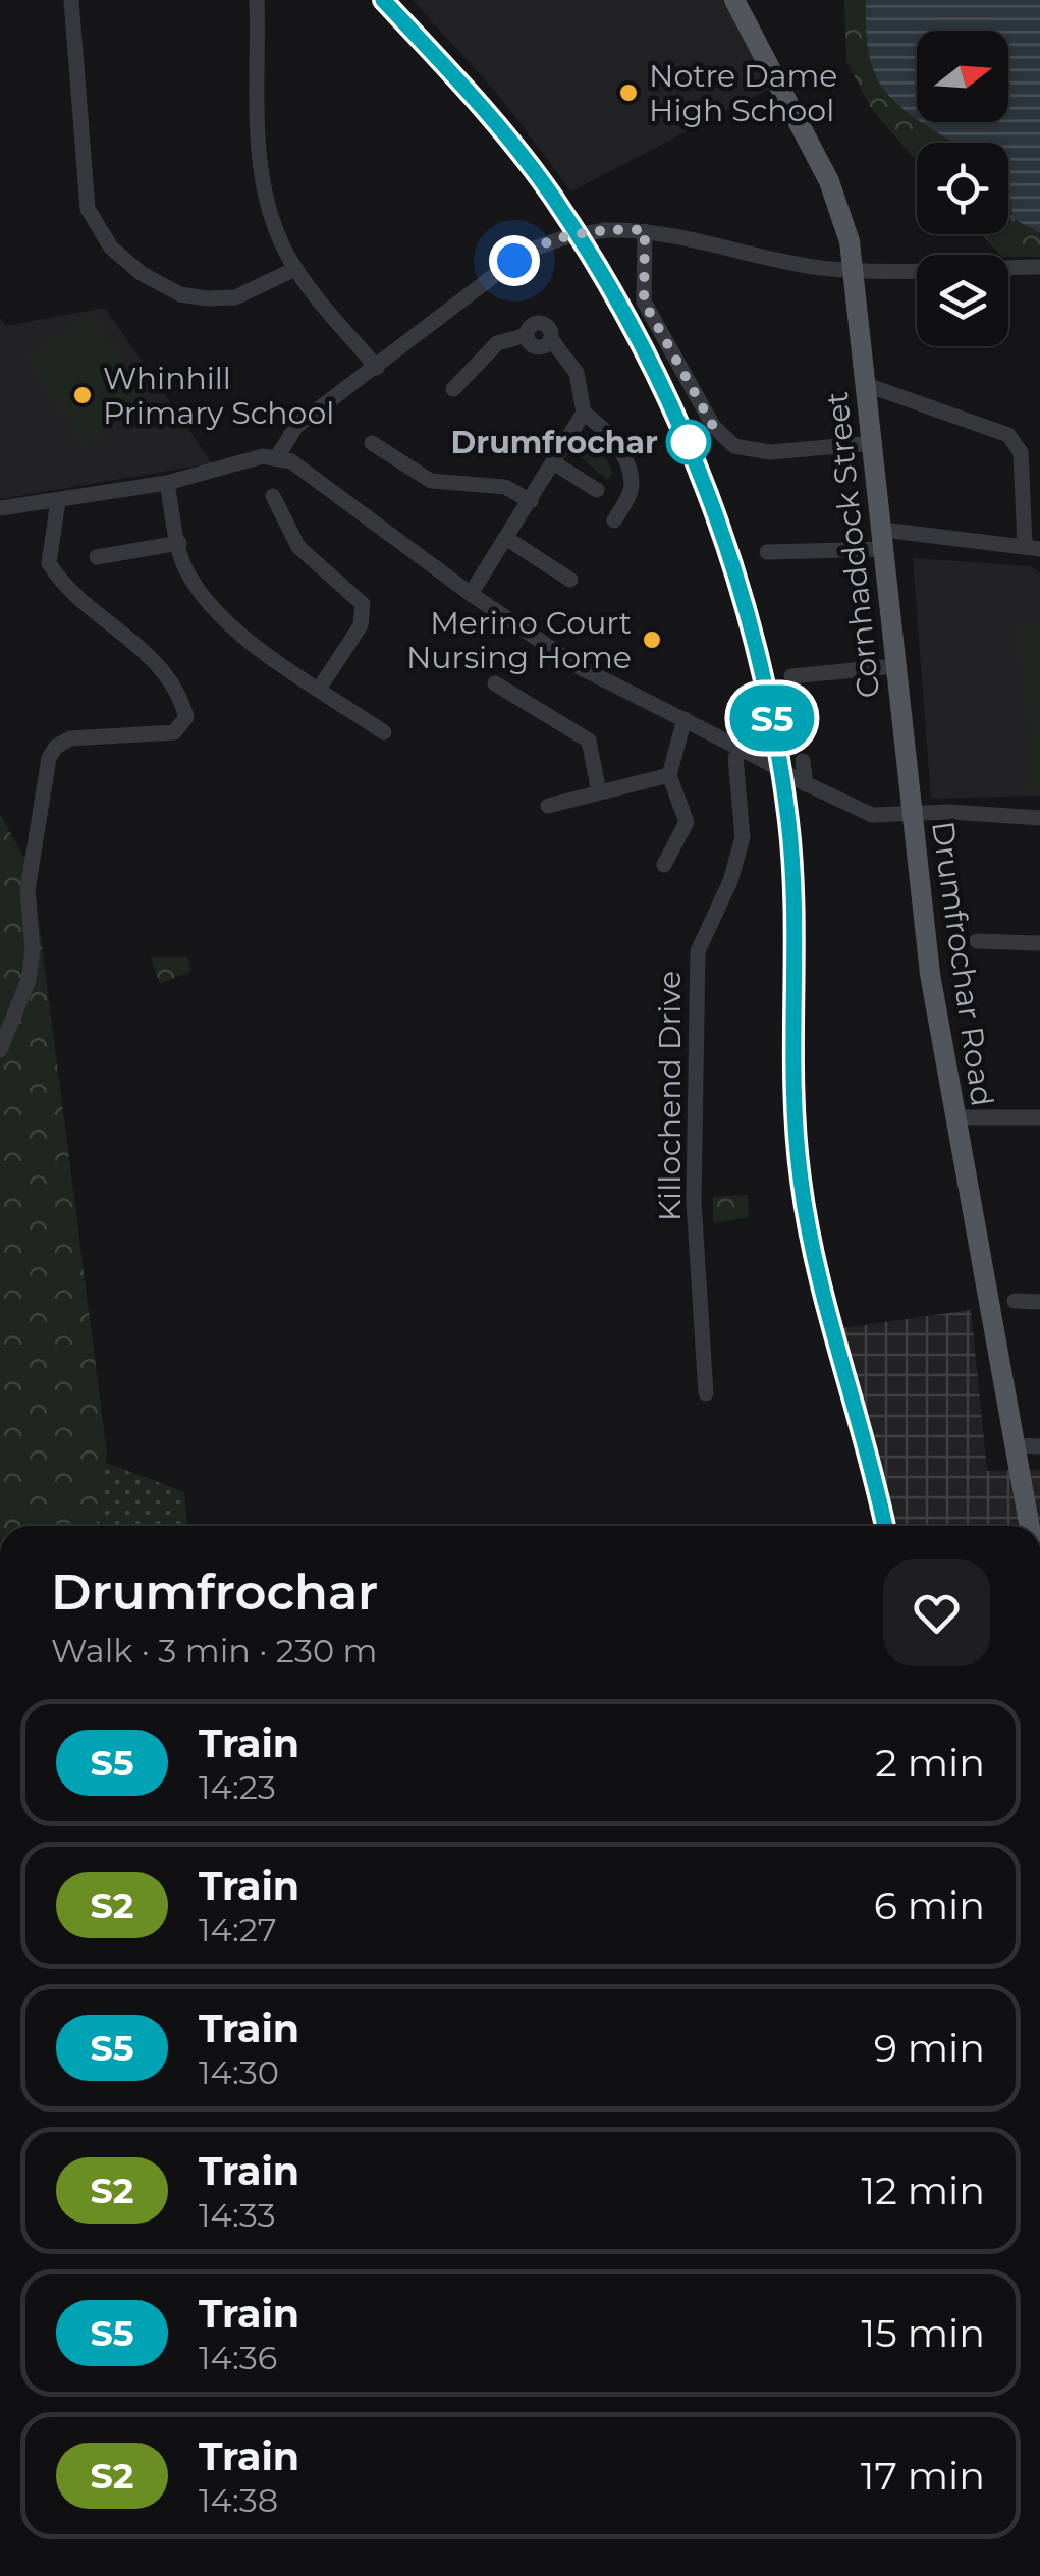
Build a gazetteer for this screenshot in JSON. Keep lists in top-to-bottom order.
{
  "streets": {
    "main road": ["Cornhaddock Street", "Drumfrochar Road"],
    "street": ["Killochend Drive"]
  },
  "crossings": [
    ["Cornhaddock Street", "Drumfrochar Road"],
    ["Drumfrochar Road", "Killochend Drive"]
  ],
  "places": [
    "Notre Dame High School",
    "Whinhill Primary School",
    "Drumfrochar",
    "Merino Court Nursing Home"
  ],
  "north": "right",
  "page": {
    "on_map": "S5",
    "heading": ["Drumfrochar", "Walk · 3 min · 230 m"],
    "list": [
      {
        "mark": "S5",
        "name": "Train",
        "note": "14:23",
        "value": "2 min"
      },
      {
        "mark": "S2",
        "name": "Train",
        "note": "14:27",
        "value": "6 min"
      },
      {
        "mark": "S5",
        "name": "Train",
        "note": "14:30",
        "value": "9 min"
      },
      {
        "mark": "S2",
        "name": "Train",
        "note": "14:33",
        "value": "12 min"
      },
      {
        "mark": "S5",
        "name": "Train",
        "note": "14:36",
        "value": "15 min"
      },
      {
        "mark": "S2",
        "name": "Train",
        "note": "14:38",
        "value": "17 min"
      }
    ]
  }
}
